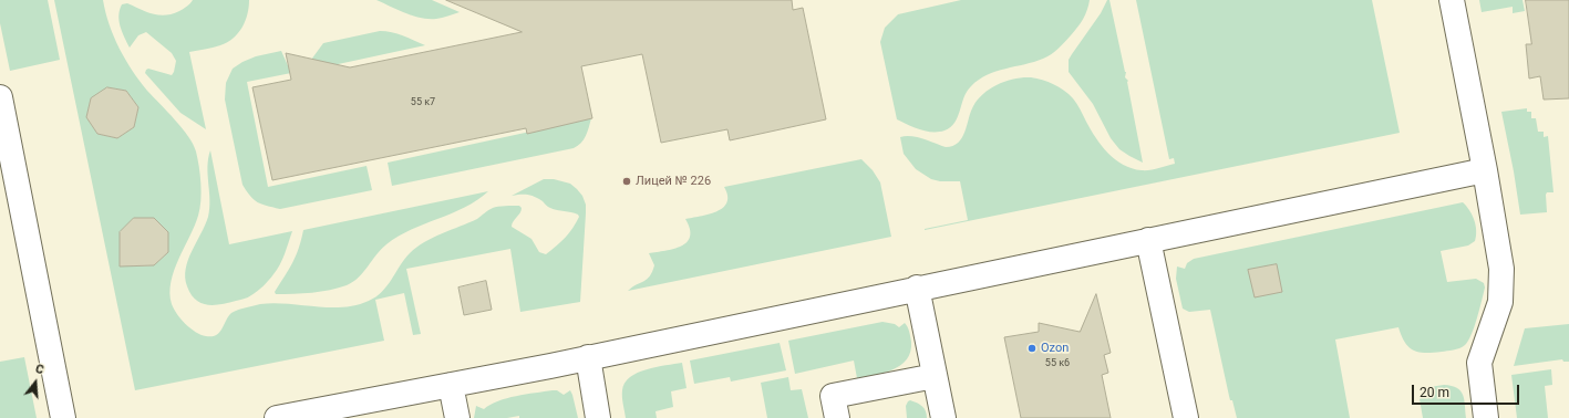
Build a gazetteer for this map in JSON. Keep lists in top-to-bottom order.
{
  "places": ["Лицей № 226", "Ozon"],
  "house_numbers": ["55 к7", "55 к6"],
  "scale_bar": "20 m",
  "north": "top"
}
